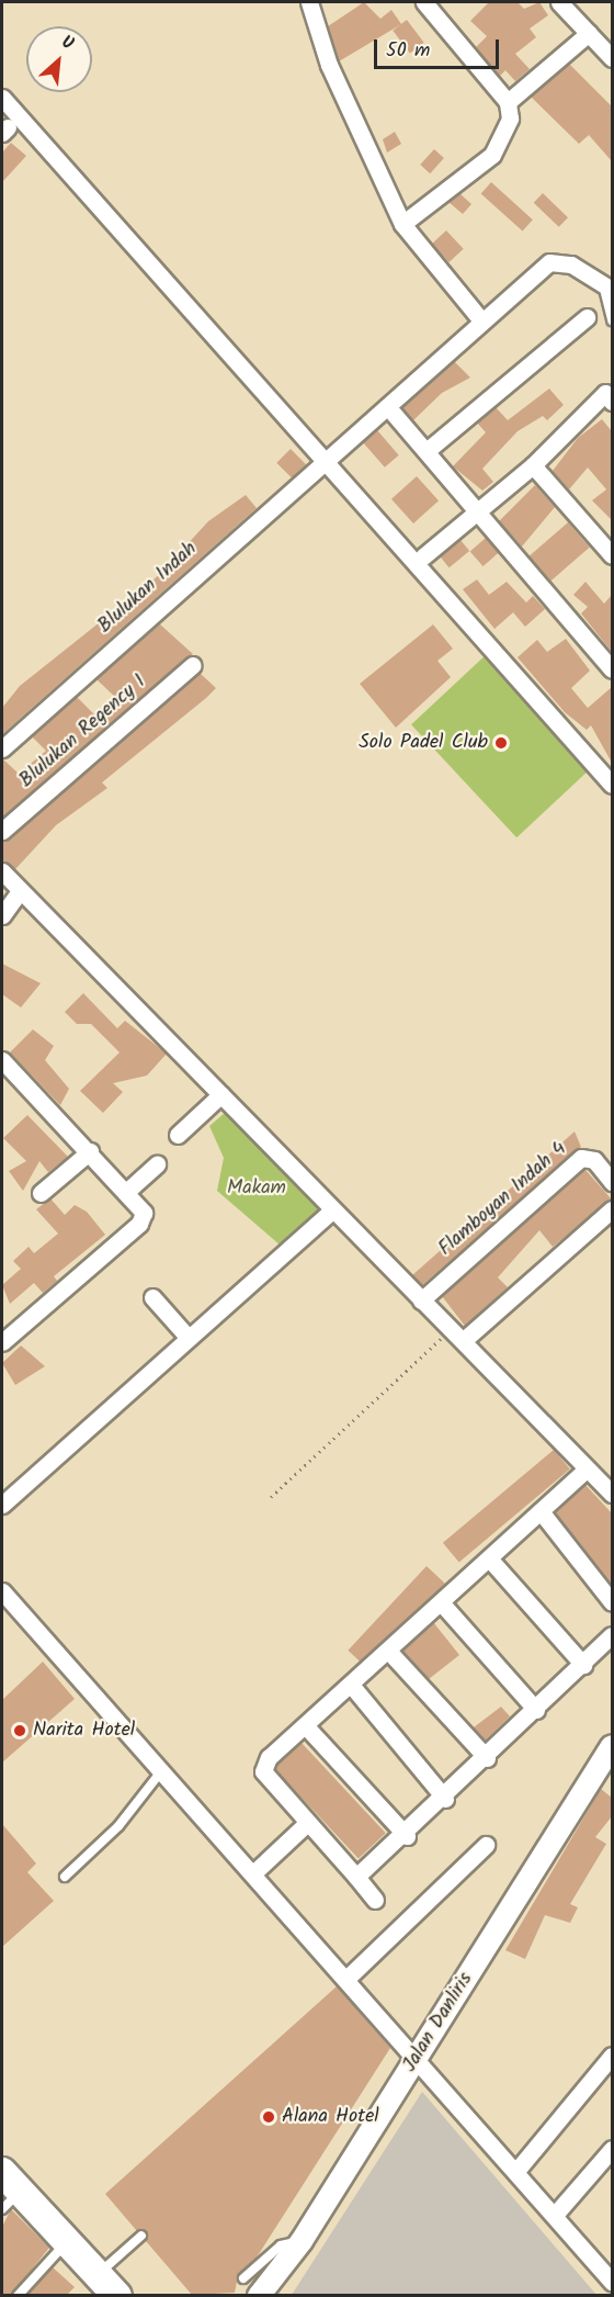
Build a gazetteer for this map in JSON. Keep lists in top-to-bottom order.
{
  "streets": {
    "street": [
      "Blulukan Indah",
      "Blulukan Regency 1",
      "Flamboyan Indah 4",
      "Jalan Danliris"
    ]
  },
  "parks": ["Makam"],
  "places": ["Solo Padel Club", "Narita Hotel", "Alana Hotel"],
  "scale_bar": "50 m",
  "north": "top right"
}
